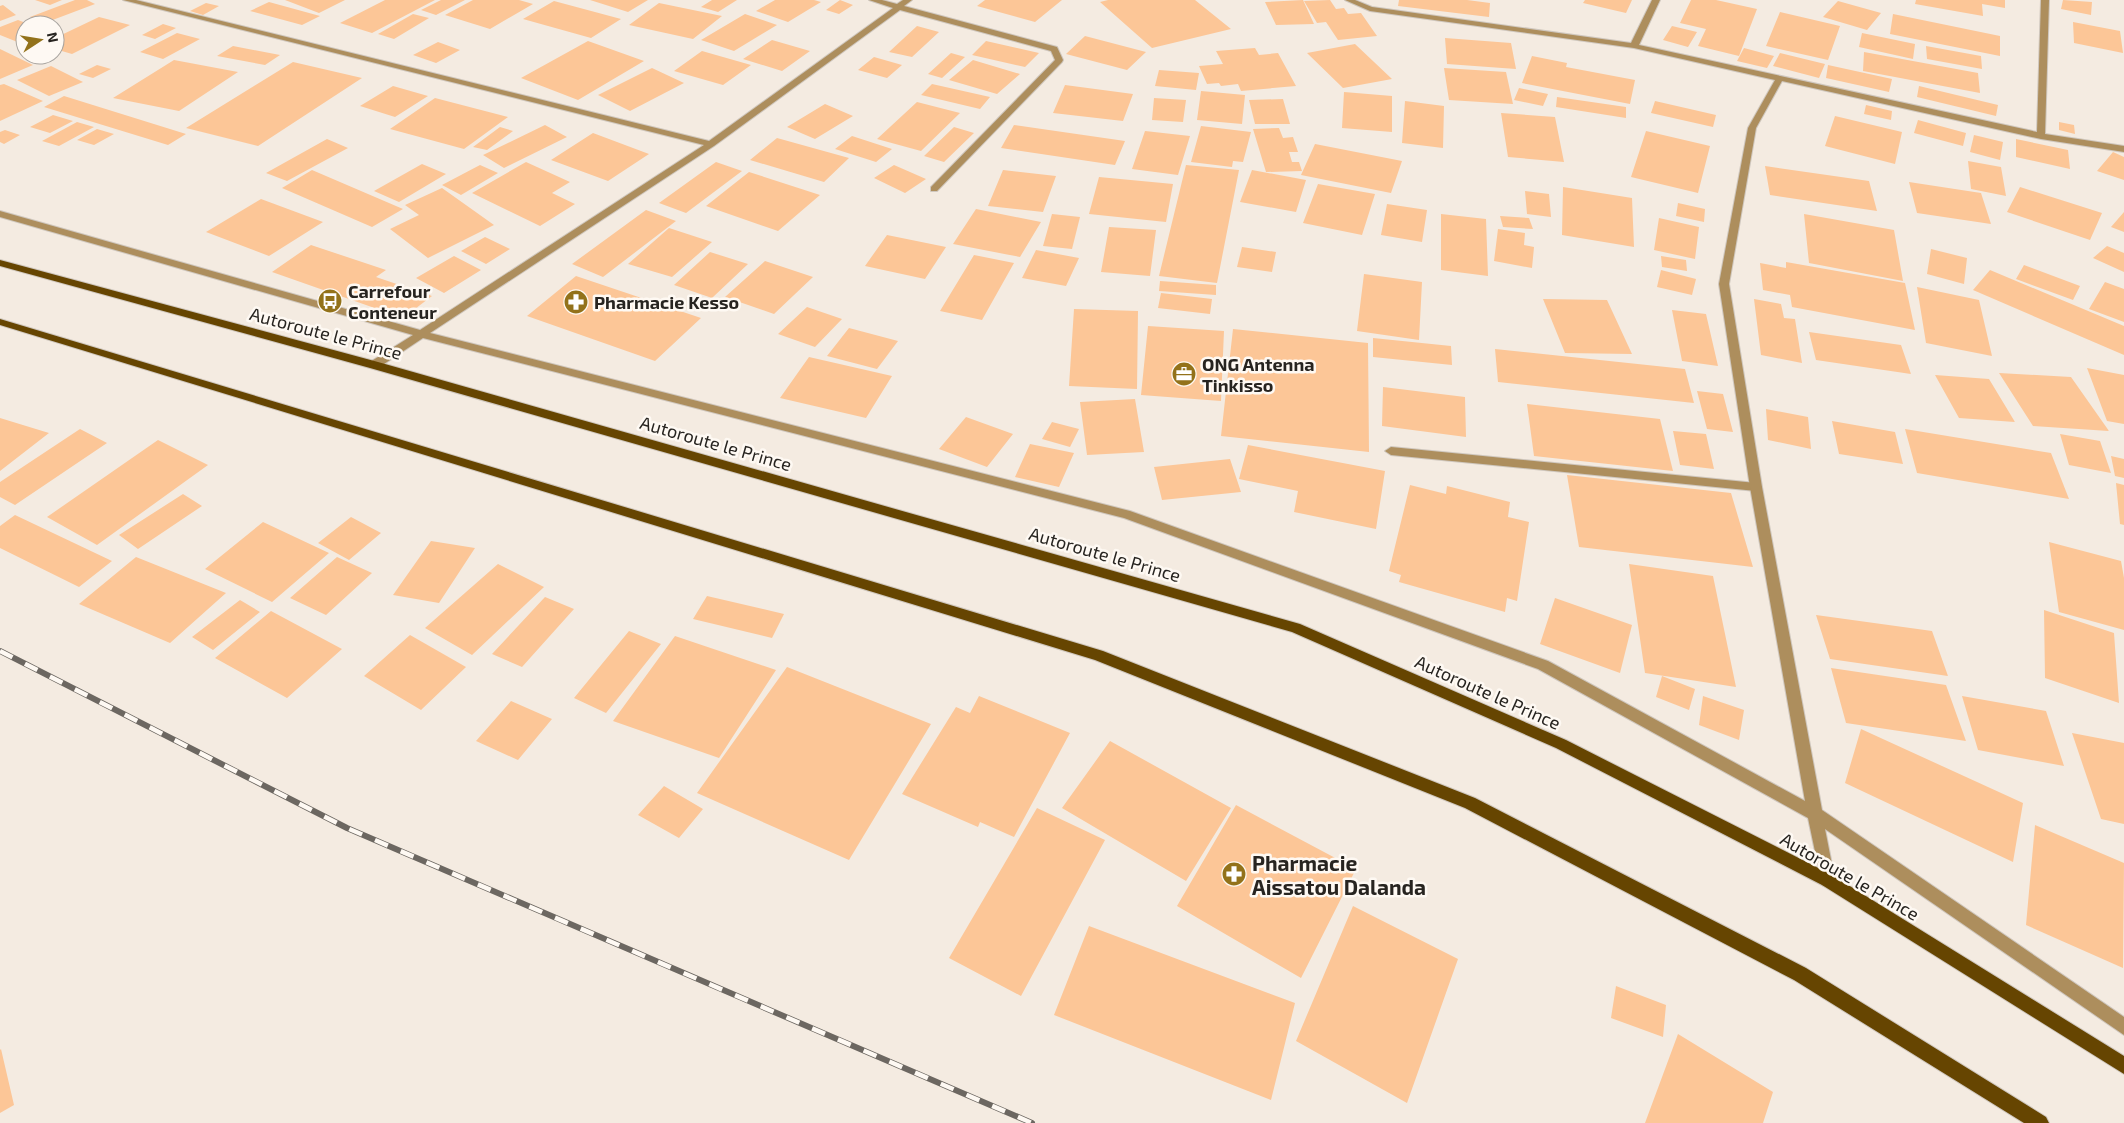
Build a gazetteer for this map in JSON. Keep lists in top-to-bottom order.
{
  "streets": {
    "main road": ["Autoroute le Prince"]
  },
  "places": {
    "bus stop": ["Carrefour Conteneur"],
    "pharmacy": ["Pharmacie Kesso", "Pharmacie Aissatou Dalanda"],
    "office": ["ONG Antenna Tinkisso"]
  },
  "north": "right"
}
